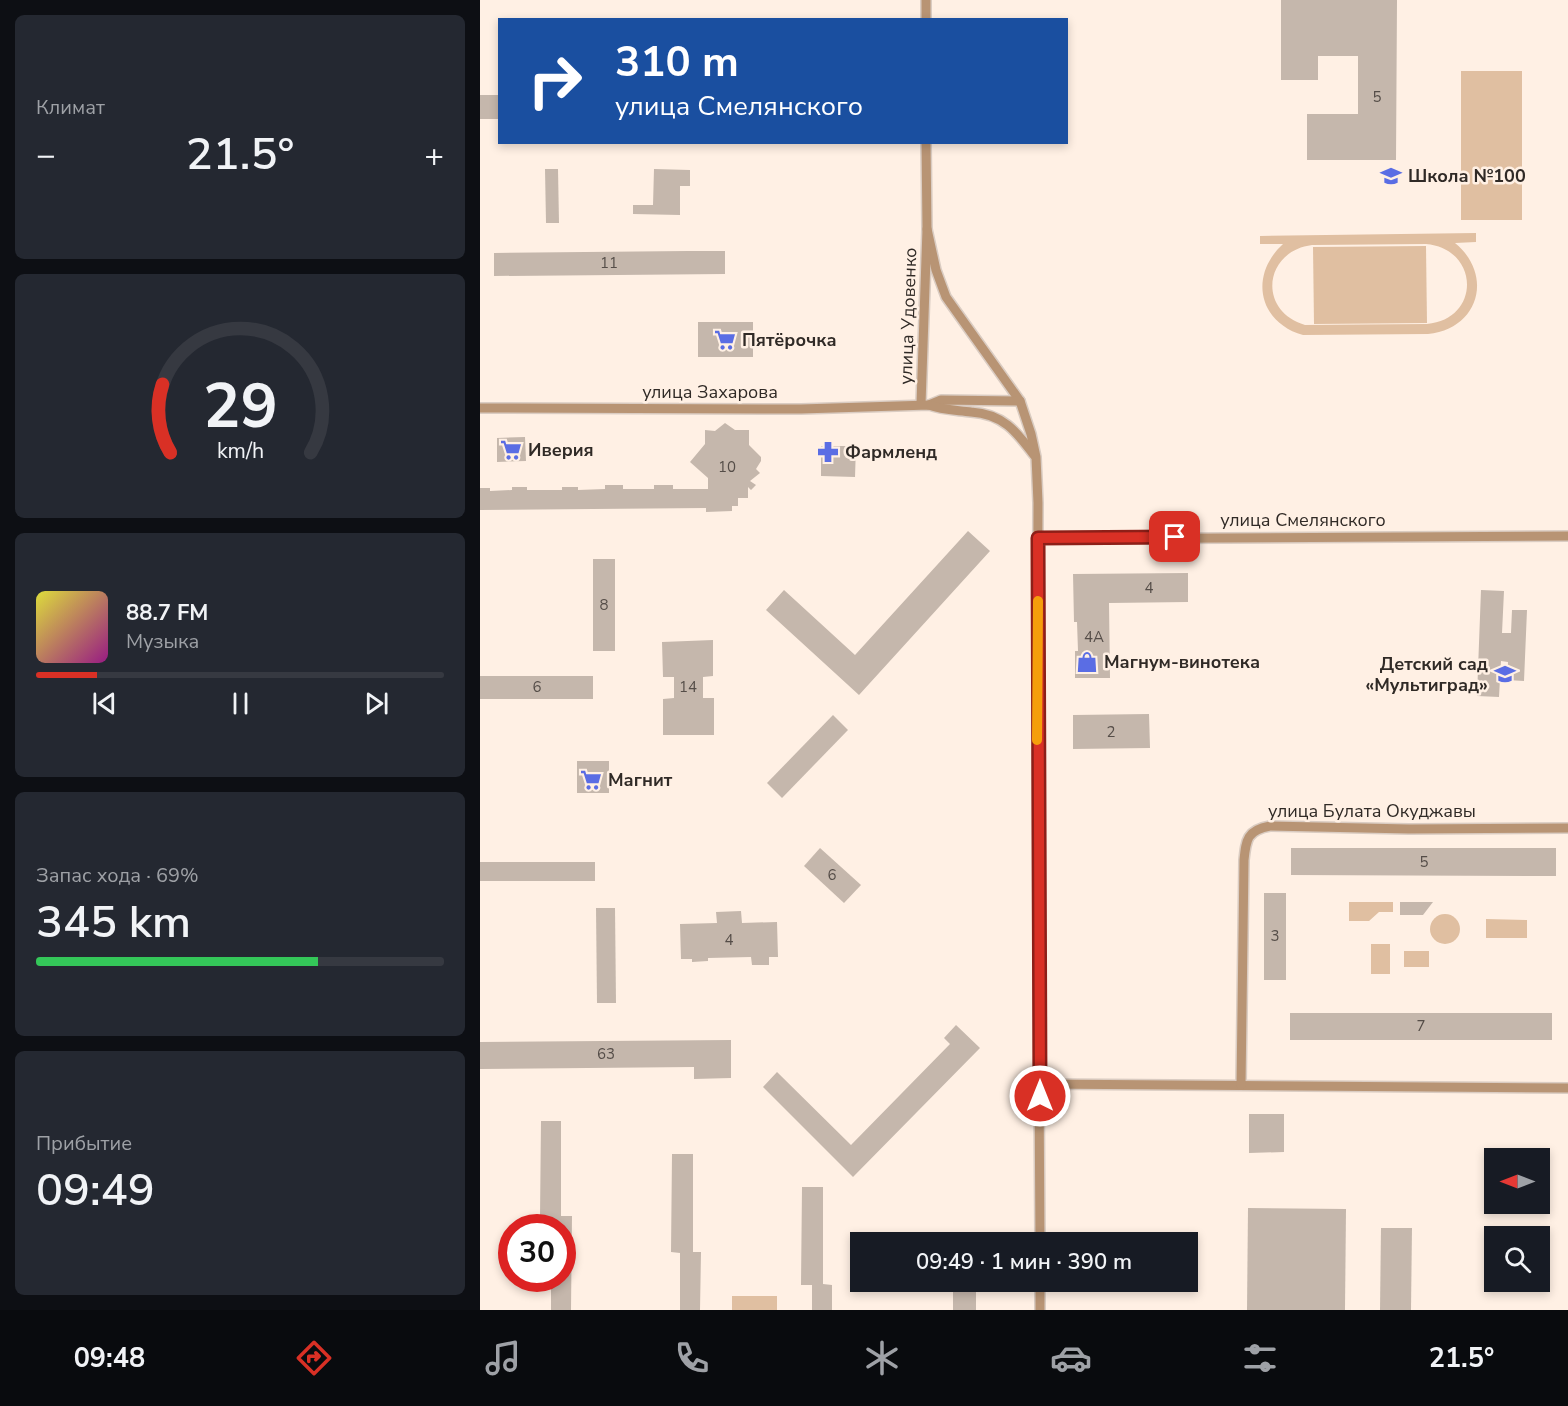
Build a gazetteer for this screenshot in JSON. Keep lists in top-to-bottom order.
{
  "streets": {
    "street": [
      "улица Удовенко",
      "улица Захарова",
      "улица Смелянского",
      "улица Булата Окуджавы"
    ]
  },
  "crossings": [
    ["улица Удовенко", "улица Захарова"]
  ],
  "places": {
    "school or university": ["Школа №100", "Детский сад «Мультиград»"],
    "supermarket": ["Пятёрочка", "Иверия", "Магнит"],
    "pharmacy": ["Фармленд"],
    "shop": ["Магнум-винотека"]
  },
  "house_numbers": [
    "5",
    "11",
    "10",
    "4",
    "8",
    "4А",
    "6",
    "14",
    "2",
    "5",
    "6",
    "3",
    "4",
    "7",
    "63"
  ],
  "north": "left",
  "page": {
    "tile": [
      "Климат",
      ["Запас хода · 69%", "345 km"],
      ["Прибытие", "09:49"]
    ],
    "turn": ["310 m", "улица Смелянского"],
    "heat": ["−", "21.5°", "+"],
    "song": ["88.7 FM", "Музыка"],
    "limit": "30",
    "trip": "09:49 · 1 мин · 390 m",
    "tabs": ["09:48", "21.5°"],
    "gauge": ["29", "km/h"]
  }
}
